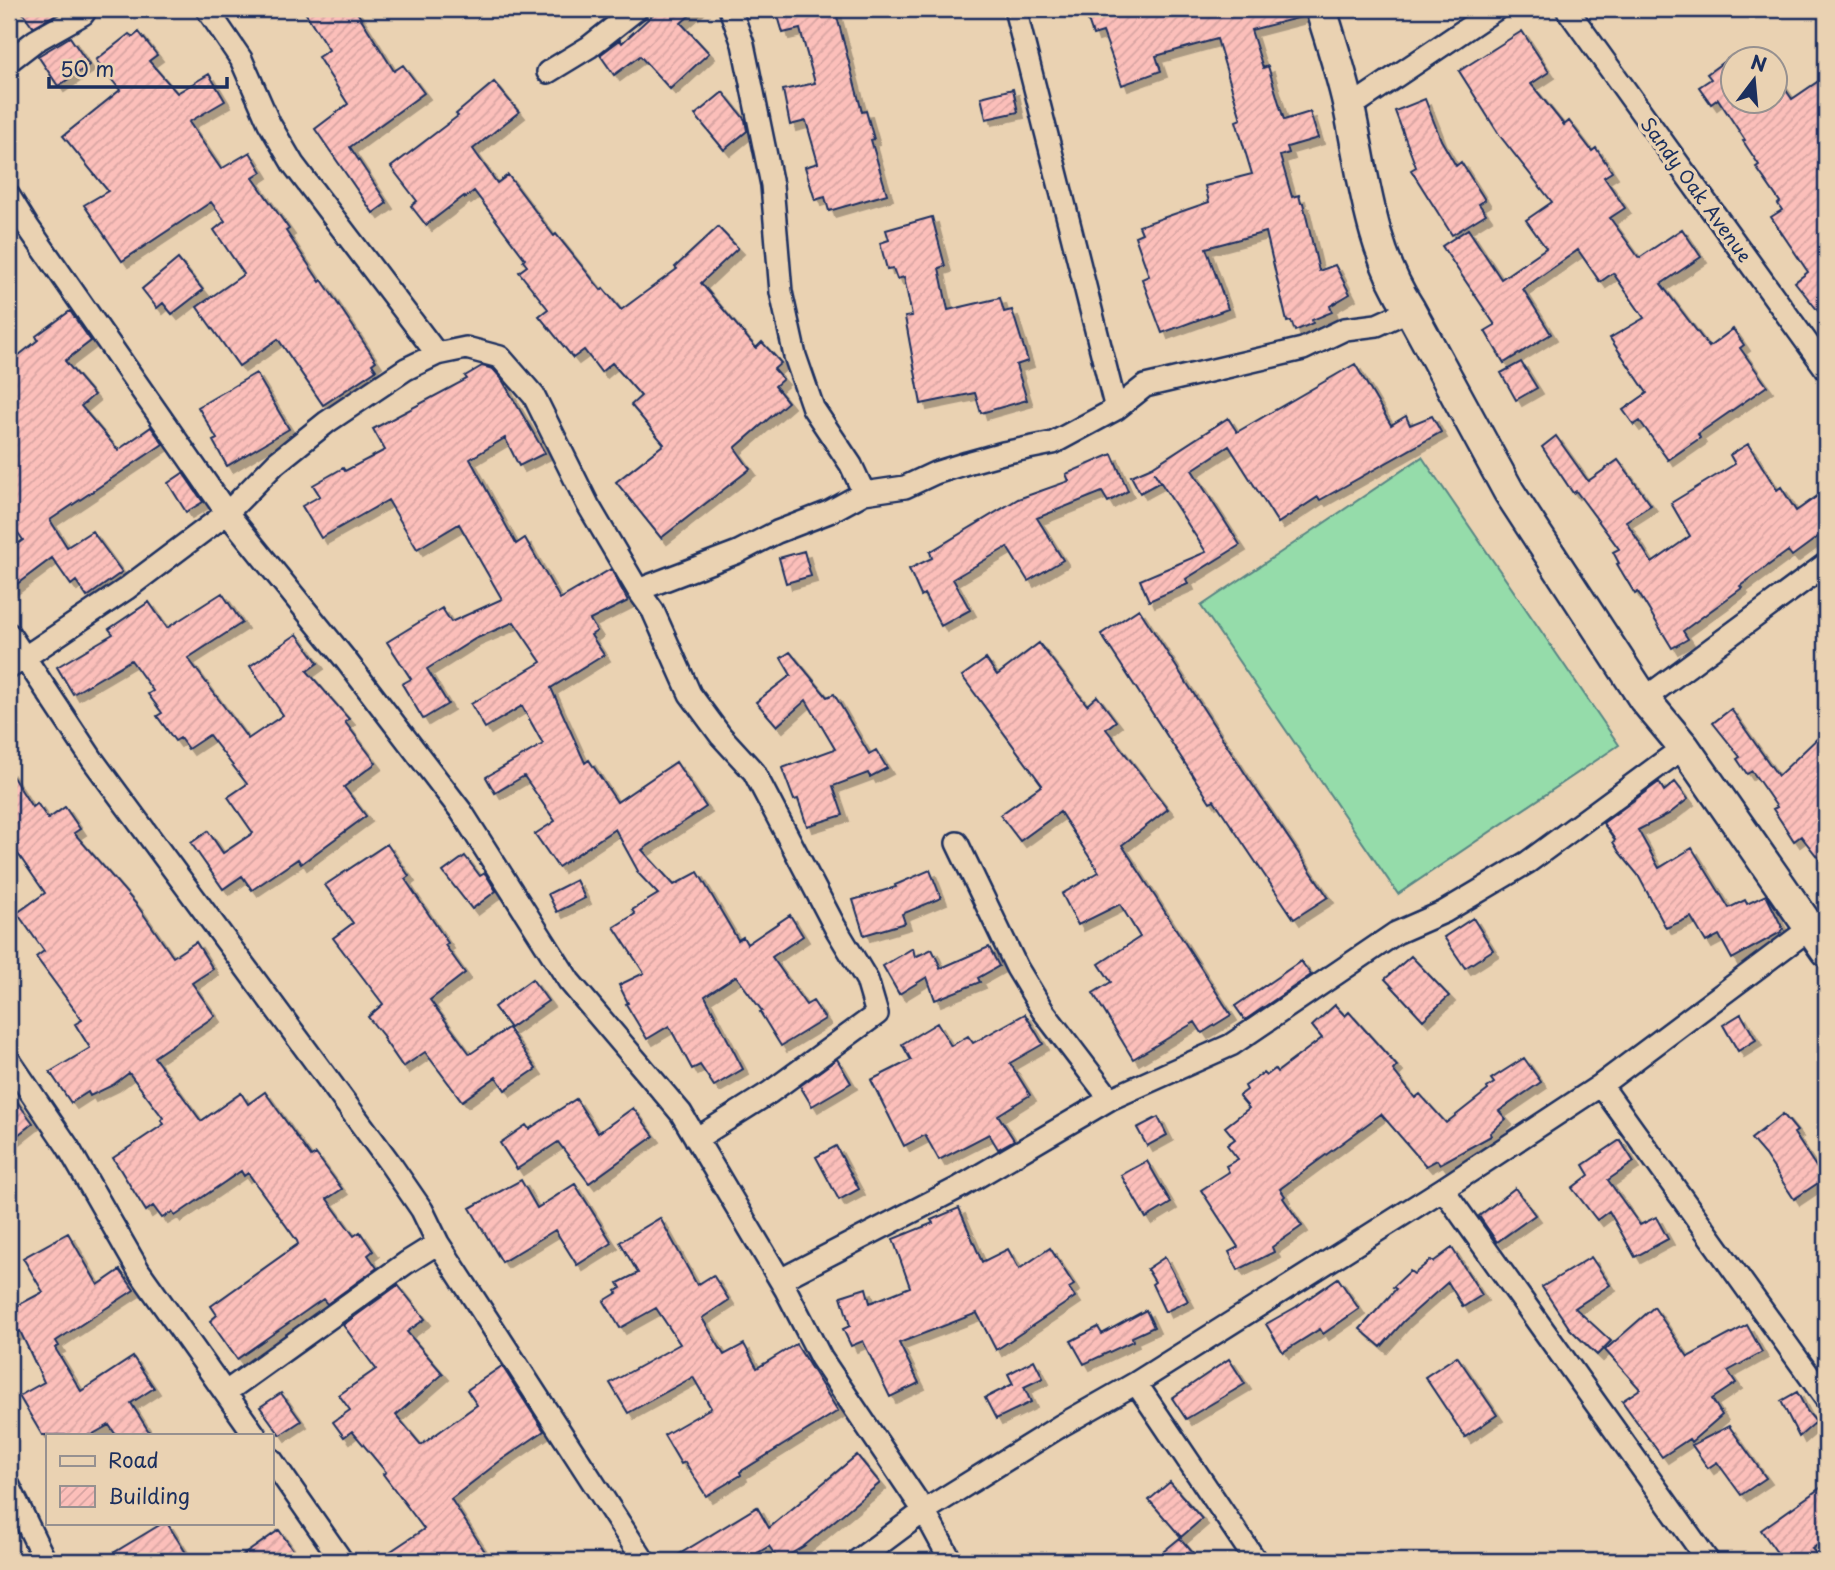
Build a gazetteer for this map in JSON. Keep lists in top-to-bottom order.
{
  "streets": {
    "street": ["Sandy Oak Avenue"]
  },
  "legend": ["Road", "Building"],
  "scale_bar": "50 m",
  "north": "top"
}
